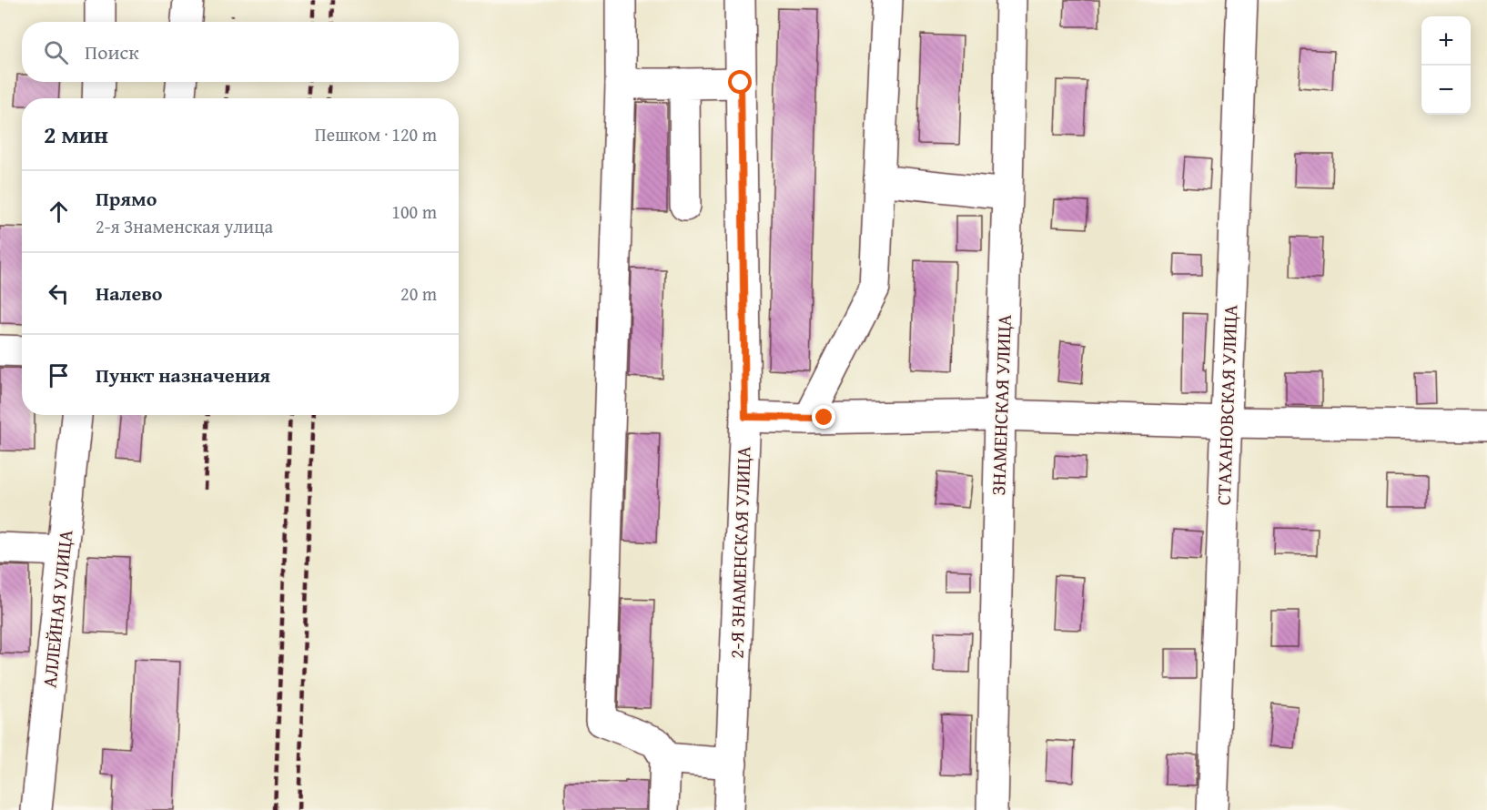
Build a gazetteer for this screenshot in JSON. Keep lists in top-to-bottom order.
{
  "streets": {
    "street": [
      "ЗНАМЕНСКАЯ УЛИЦА",
      "СТАХАНОВСКАЯ УЛИЦА",
      "2-Я ЗНАМЕНСКАЯ УЛИЦА",
      "АЛЛЕЙНАЯ УЛИЦА"
    ]
  },
  "page": {
    "map_buttons": ["+", "−"],
    "search": "Поиск",
    "heading": ["2 мин", "Пешком · 120 m"],
    "list": [
      ["Прямо", "2-я Знаменская улица", "100 m"],
      ["Налево", "20 m"],
      "Пункт назначения"
    ]
  }
}
